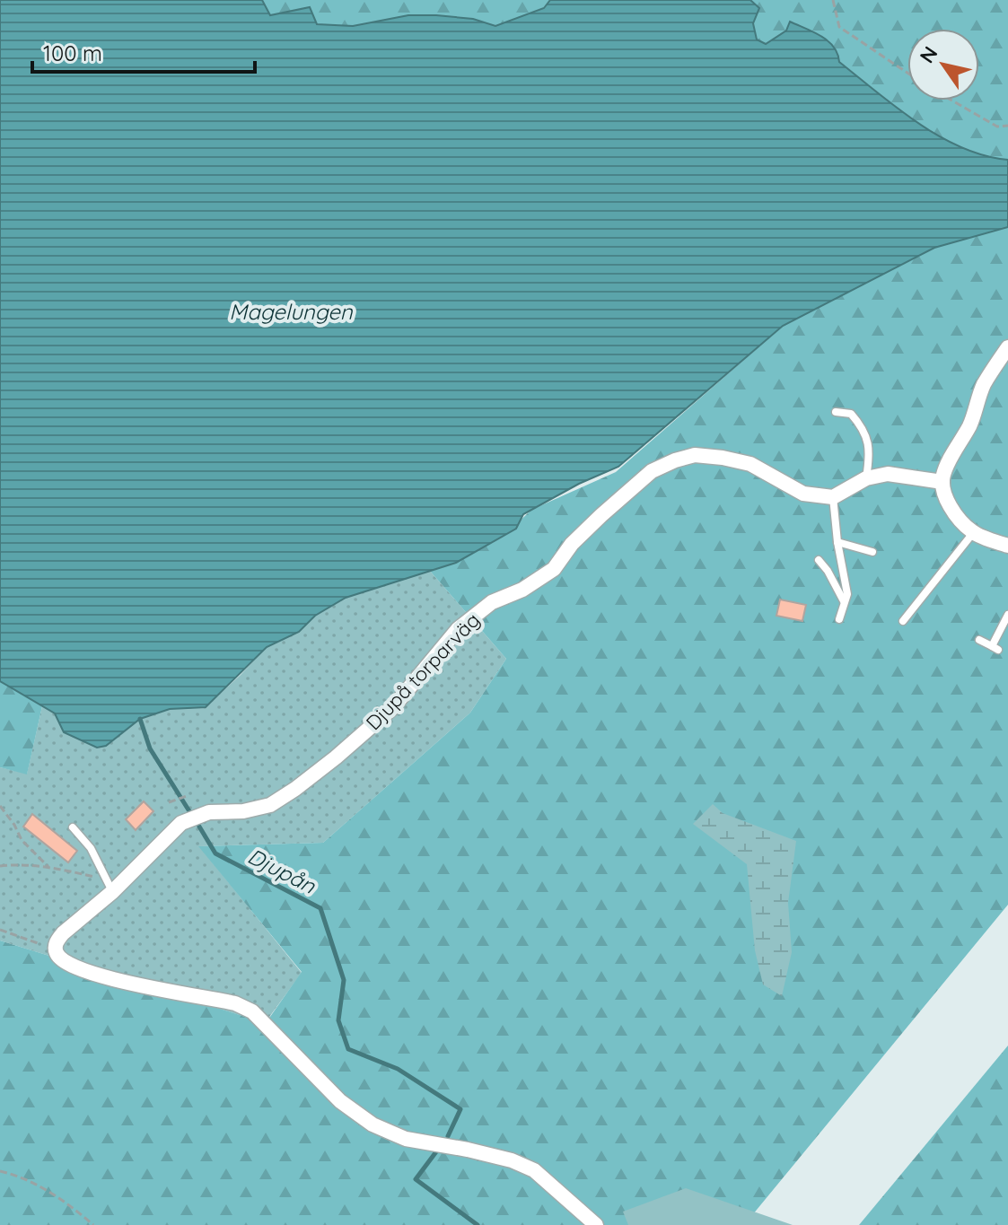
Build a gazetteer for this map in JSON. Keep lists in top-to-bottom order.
{
  "streets": {
    "street": ["Djupå torparväg"]
  },
  "water": ["Magelungen", "Djupån"],
  "scale_bar": "100 m",
  "north": "top left"
}
